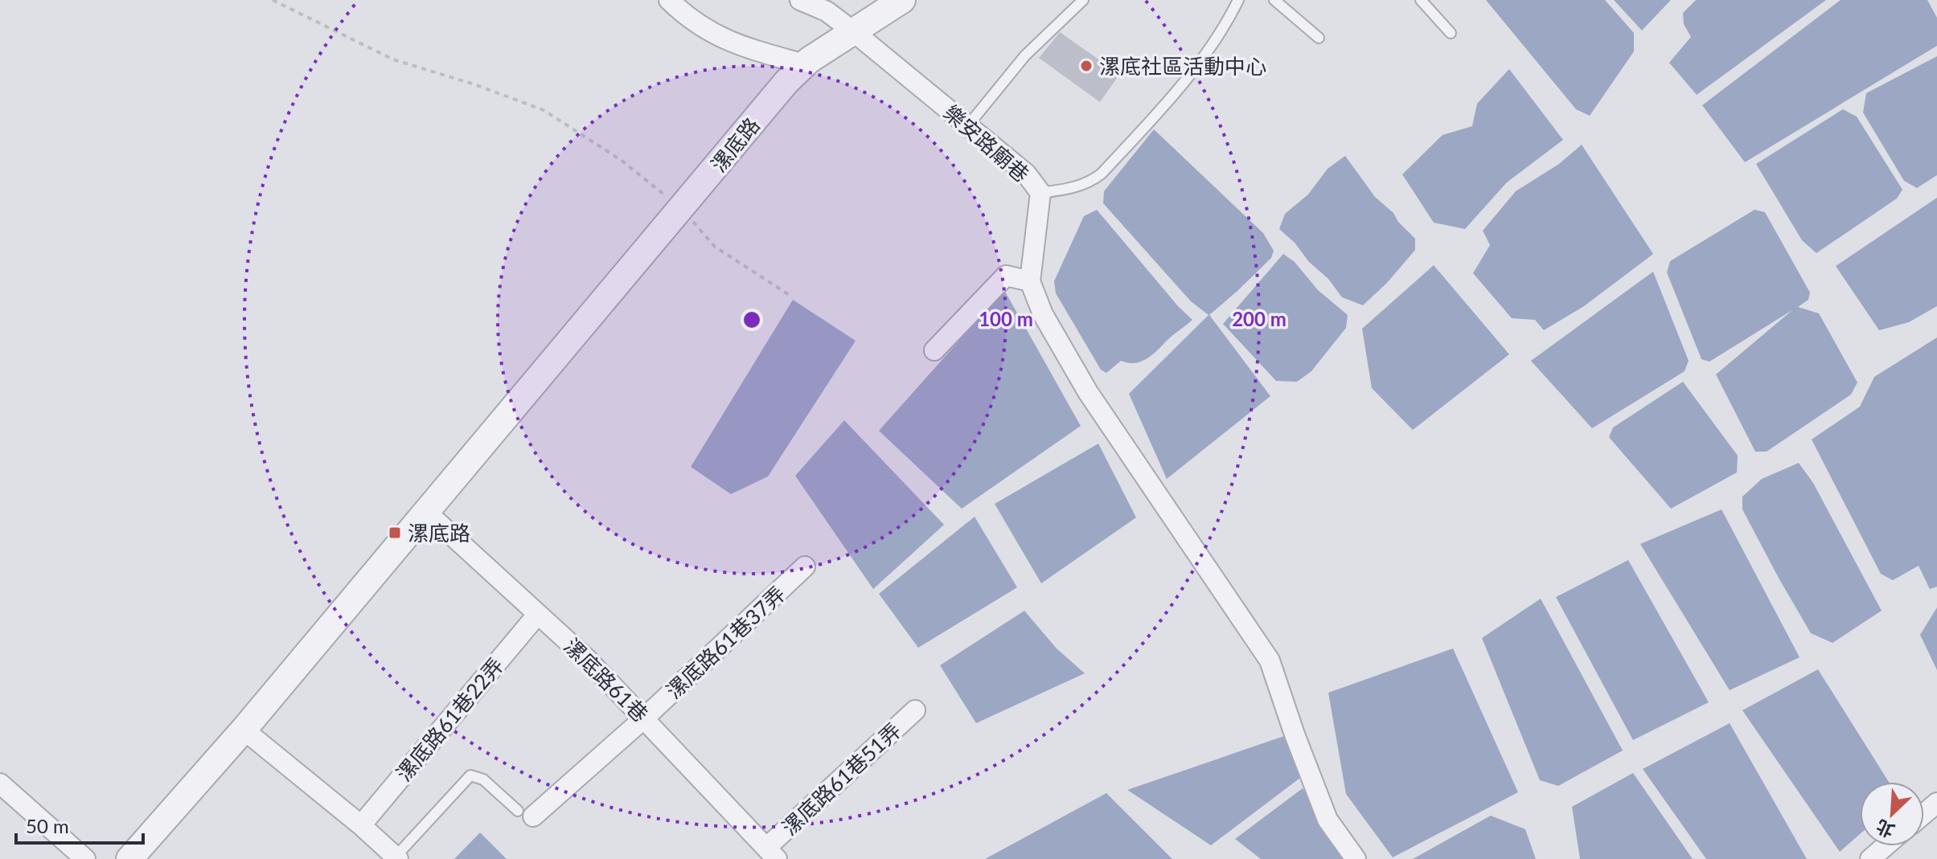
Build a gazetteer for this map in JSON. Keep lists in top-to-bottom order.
{
  "streets": {
    "street": [
      "樂安路廟巷",
      "漯底路",
      "漯底路61巷37弄",
      "漯底路61巷",
      "漯底路61巷22弄",
      "漯底路61巷51弄"
    ]
  },
  "crossings": [
    ["樂安路廟巷", "漯底路"],
    ["漯底路", "漯底路61巷"],
    ["漯底路61巷37弄", "漯底路61巷"],
    ["漯底路61巷", "漯底路61巷22弄"],
    ["漯底路61巷", "漯底路61巷51弄"]
  ],
  "places": {
    "other": ["漯底社區活動中心"],
    "transit": ["漯底路"]
  },
  "scale_bar": "50 m",
  "north": "bottom left",
  "rings": ["100 m", "200 m"]
}
